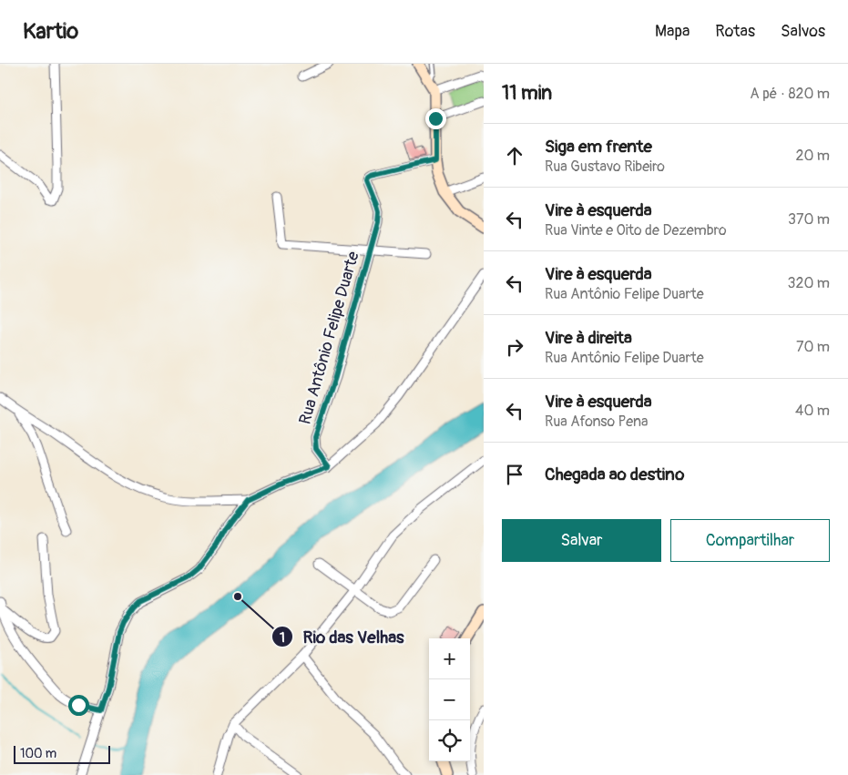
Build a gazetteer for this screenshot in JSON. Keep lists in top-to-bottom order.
{
  "streets": {
    "street": ["Rua Antônio Felipe Duarte"]
  },
  "places": ["Rio das Velhas"],
  "scale_bar": "100 m",
  "page": {
    "header": "Kartio",
    "nav": ["Mapa", "Rotas", "Salvos"],
    "heading": ["11 min", "A pé · 820 m"],
    "list": [
      ["Siga em frente", "Rua Gustavo Ribeiro", "20 m"],
      ["Vire à esquerda", "Rua Vinte e Oito de Dezembro", "370 m"],
      ["Vire à esquerda", "Rua Antônio Felipe Duarte", "320 m"],
      ["Vire à direita", "Rua Antônio Felipe Duarte", "70 m"],
      ["Vire à esquerda", "Rua Afonso Pena", "40 m"],
      "Chegada ao destino"
    ],
    "buttons": ["Salvar", "Compartilhar"],
    "map_buttons": ["+", "−"],
    "scale": "100 m"
  }
}
